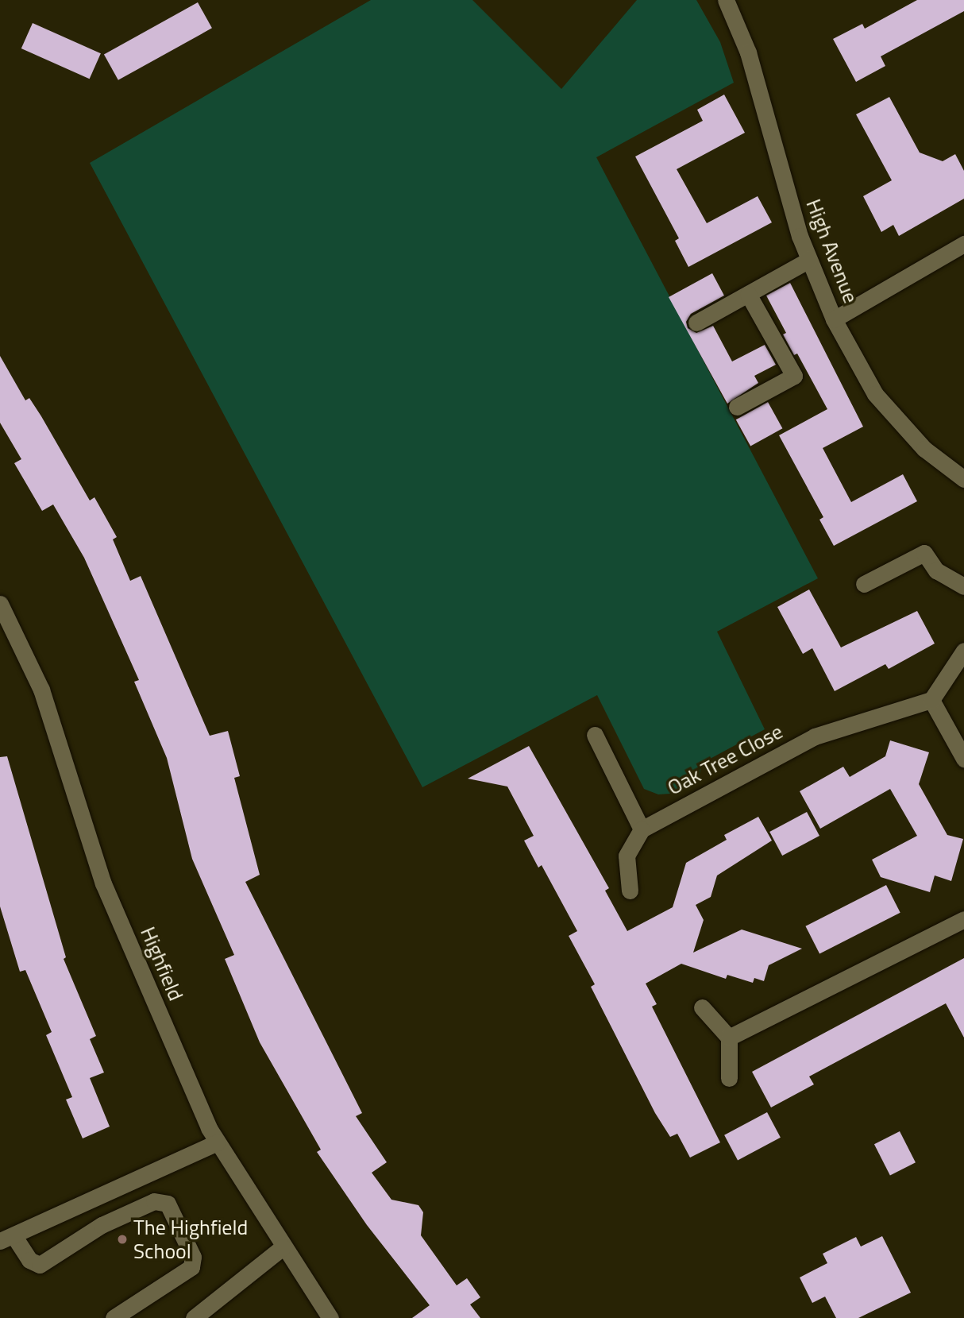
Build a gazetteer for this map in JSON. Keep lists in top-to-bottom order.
{
  "streets": {
    "street": ["High Avenue", "Oak Tree Close", "Highfield"]
  },
  "places": ["The Highfield School"]
}
